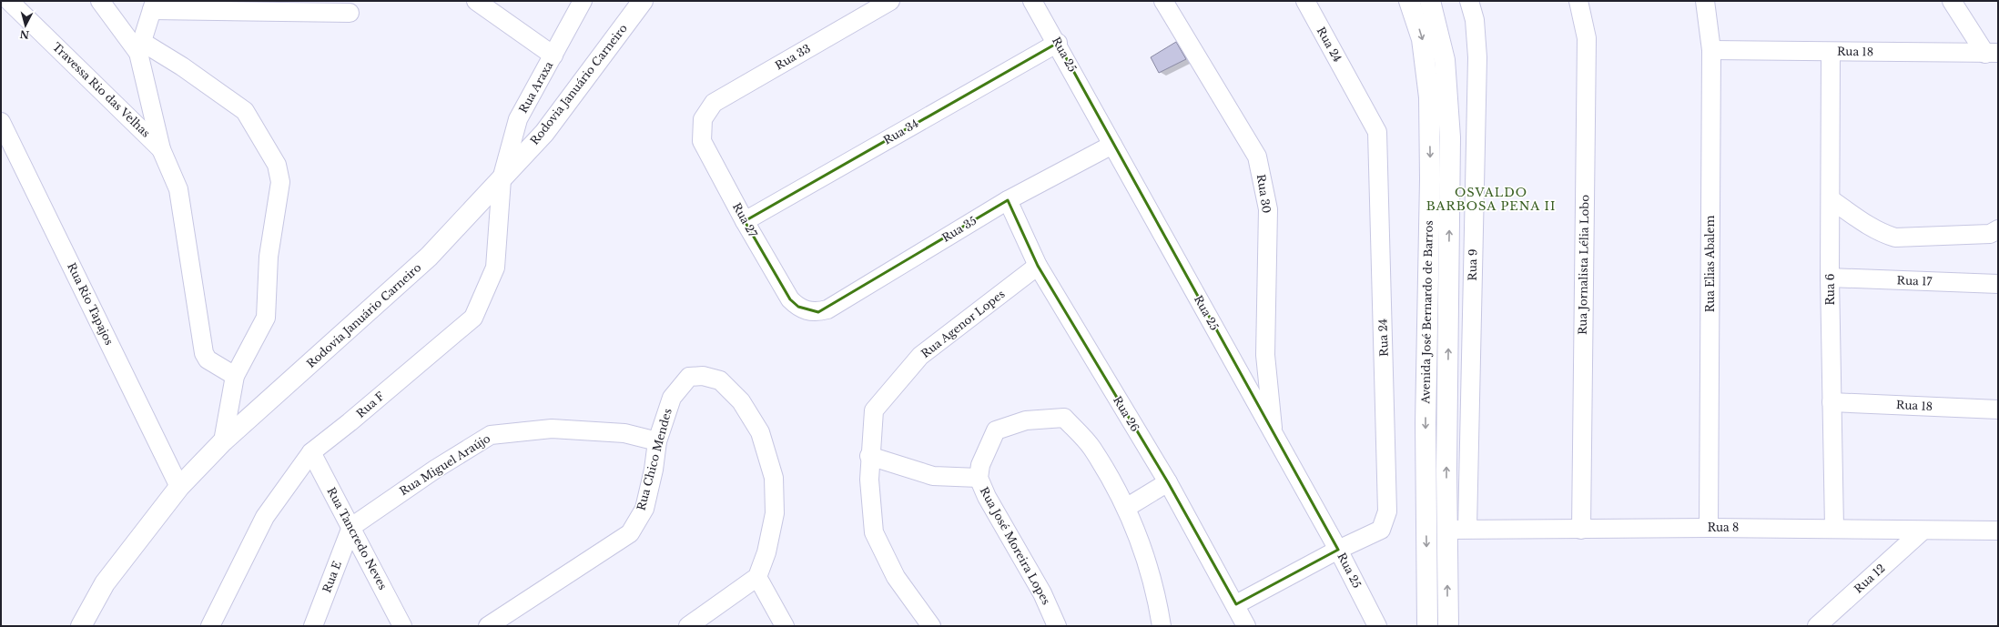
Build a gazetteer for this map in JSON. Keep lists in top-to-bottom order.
{
  "streets": {
    "main road": ["Rodovia Januário Carneiro", "Avenida José Bernardo de Barros"],
    "street": [
      "Rua 24",
      "Rua 18",
      "Rua 25",
      "Rua 33",
      "Rua Araxa",
      "Travessa Rio das Velhas",
      "Rua 34",
      "Rua 30",
      "Rua 27",
      "Rua 35",
      "Rua Elias Abalem",
      "Rua 9",
      "Rua Jornalista Lélia Lobo",
      "Rua 17",
      "Rua 6",
      "Rua Rio Tapajos",
      "Rua Agenor Lopes",
      "Rua F",
      "Rua 26",
      "Rua Chico Mendes",
      "Rua Miguel Araújo",
      "Rua 8",
      "Rua Tancredo Neves",
      "Rua José Moreira Lopes",
      "Rua E",
      "Rua 12"
    ]
  },
  "crossings": [
    ["Rua 24", "Rua 25"],
    ["Rua 24", "Rua 26"],
    ["Rua 18", "Rua Elias Abalem"],
    ["Rua 18", "Rua 6"],
    ["Rua 25", "Rua 34"],
    ["Rua 25", "Rua 30"],
    ["Rua 25", "Rua 35"],
    ["Rua 33", "Rua 27"],
    ["Rodovia Januário Carneiro", "Rua Araxa"],
    ["Rodovia Januário Carneiro", "Rua Rio Tapajos"],
    ["Rodovia Januário Carneiro", "Rua F"],
    ["Rua Araxa", "Rua F"],
    ["Rua 34", "Rua 27"],
    ["Rua 27", "Rua 35"],
    ["Rua 35", "Rua 26"],
    ["Rua Elias Abalem", "Rua 8"],
    ["Rua 9", "Rua 8"],
    ["Rua Jornalista Lélia Lobo", "Rua 8"],
    ["Rua 17", "Rua 6"],
    ["Rua 6", "Rua 8"],
    ["Avenida José Bernardo de Barros", "Rua 8"],
    ["Rua Agenor Lopes", "Rua 26"],
    ["Rua F", "Rua Tancredo Neves"],
    ["Rua Chico Mendes", "Rua Miguel Araújo"],
    ["Rua Miguel Araújo", "Rua Tancredo Neves"],
    ["Rua Miguel Araújo", "Rua E"],
    ["Rua 8", "Rua 12"],
    ["Rua Tancredo Neves", "Rua E"]
  ],
  "districts": ["OSVALDO BARBOSA PENA II"],
  "north": "bottom"
}
